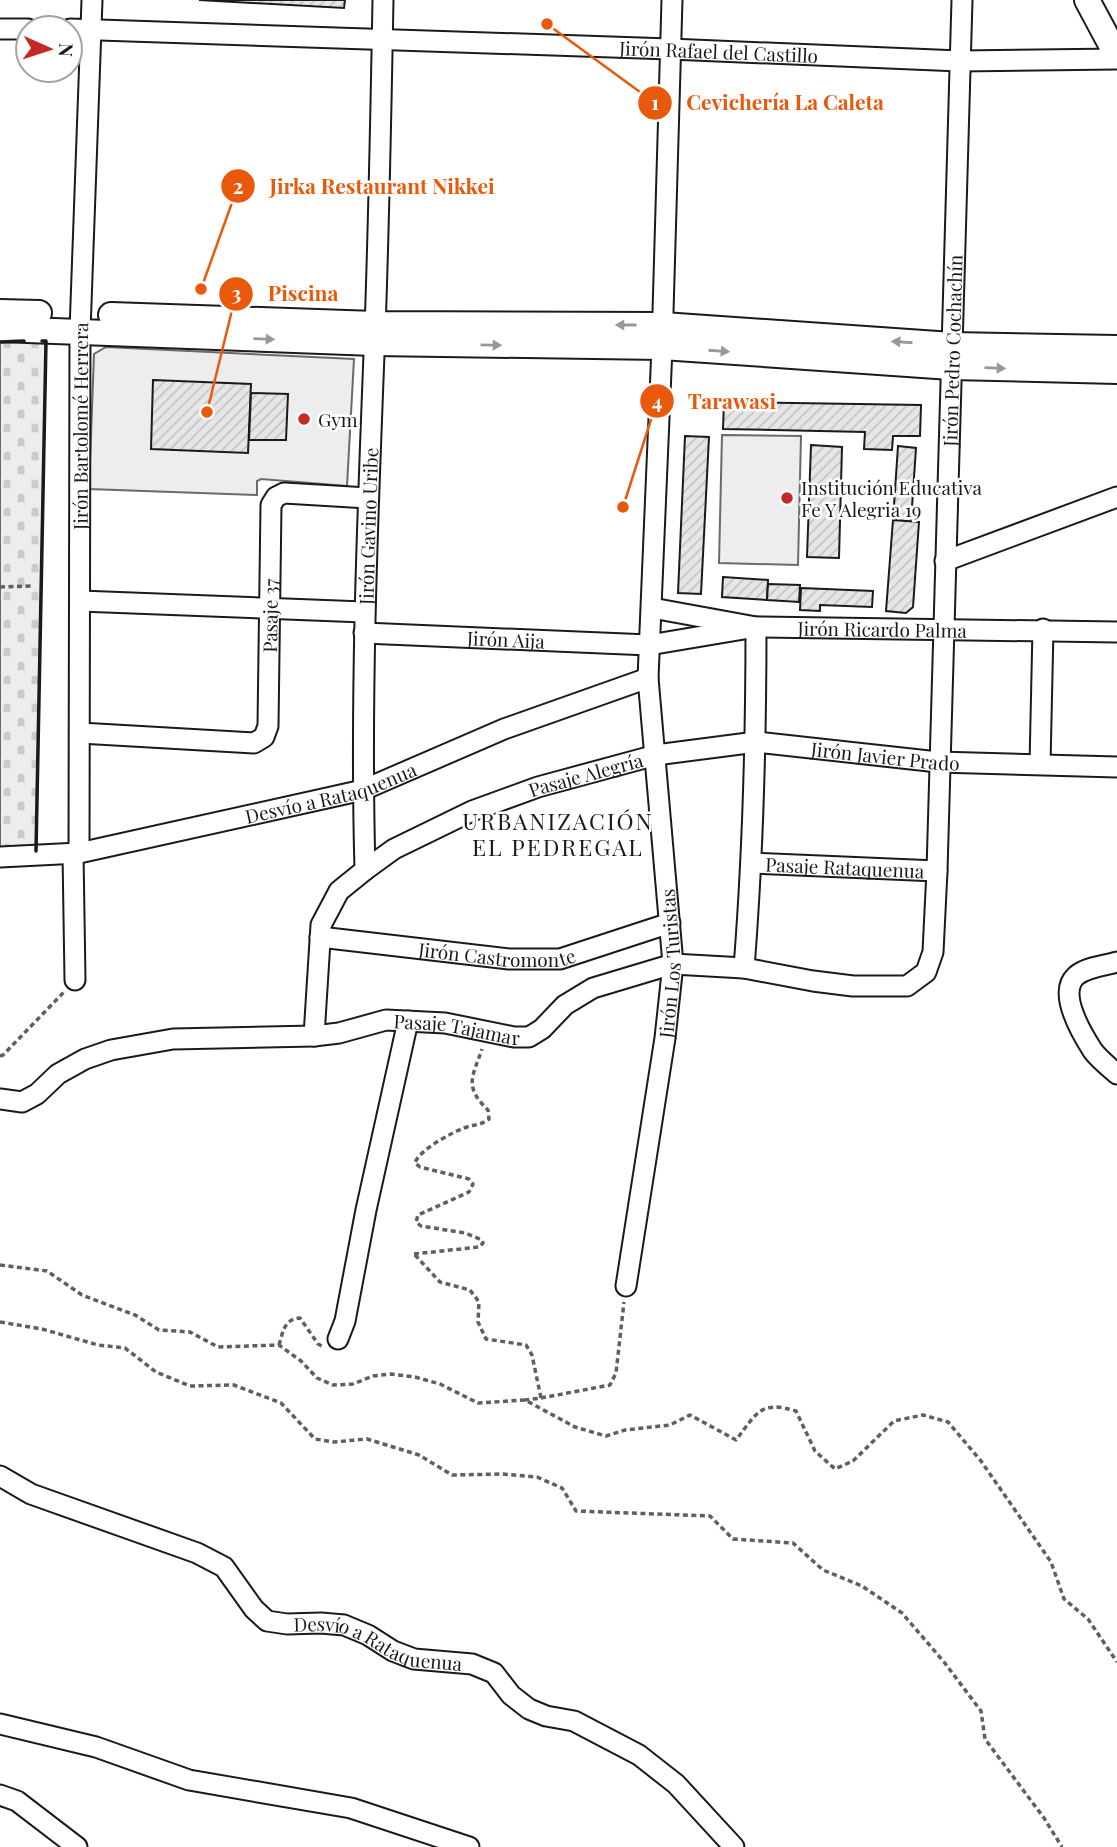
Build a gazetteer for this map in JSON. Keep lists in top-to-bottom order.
{
  "streets": {
    "street": [
      "Jirón Rafael del Castillo",
      "Jirón Pedro Cochachín",
      "Jirón Bartolomé Herrera",
      "Jirón Gavino Uribe",
      "Pasaje 37",
      "Jirón Ricardo Palma",
      "Jirón Aija",
      "Jirón Javier Prado",
      "Pasaje Alegría",
      "Desvío a Rataquenua",
      "Pasaje Rataquenua",
      "Jirón Castromonte",
      "Jirón Los Turistas",
      "Pasaje Tajamar"
    ]
  },
  "crossings": [
    ["Jirón Rafael del Castillo", "Jirón Pedro Cochachín"],
    ["Jirón Rafael del Castillo", "Jirón Bartolomé Herrera"],
    ["Jirón Rafael del Castillo", "Jirón Gavino Uribe"],
    ["Jirón Rafael del Castillo", "Jirón Los Turistas"],
    ["Jirón Pedro Cochachín", "Jirón Ricardo Palma"],
    ["Jirón Pedro Cochachín", "Jirón Javier Prado"],
    ["Jirón Pedro Cochachín", "Pasaje Rataquenua"],
    ["Jirón Pedro Cochachín", "Pasaje Tajamar"],
    ["Jirón Bartolomé Herrera", "Pasaje 37"],
    ["Jirón Bartolomé Herrera", "Desvío a Rataquenua"],
    ["Jirón Gavino Uribe", "Pasaje 37"],
    ["Jirón Gavino Uribe", "Jirón Aija"],
    ["Jirón Gavino Uribe", "Pasaje Alegría"],
    ["Jirón Gavino Uribe", "Desvío a Rataquenua"],
    ["Jirón Ricardo Palma", "Jirón Aija"],
    ["Jirón Ricardo Palma", "Jirón Los Turistas"],
    ["Jirón Aija", "Jirón Los Turistas"],
    ["Jirón Javier Prado", "Pasaje Alegría"],
    ["Jirón Javier Prado", "Jirón Los Turistas"],
    ["Pasaje Alegría", "Jirón Los Turistas"],
    ["Desvío a Rataquenua", "Jirón Los Turistas"],
    ["Jirón Castromonte", "Jirón Los Turistas"],
    ["Jirón Los Turistas", "Pasaje Tajamar"]
  ],
  "districts": ["URBANIZACIÓN EL PEDREGAL"],
  "places": [
    "Cevichería La Caleta",
    "Jirka Restaurant Nikkei",
    "Piscina",
    "Gym",
    "Institución Educativa Fe Y Alegria 19",
    "Tarawasi"
  ],
  "north": "right"
}
